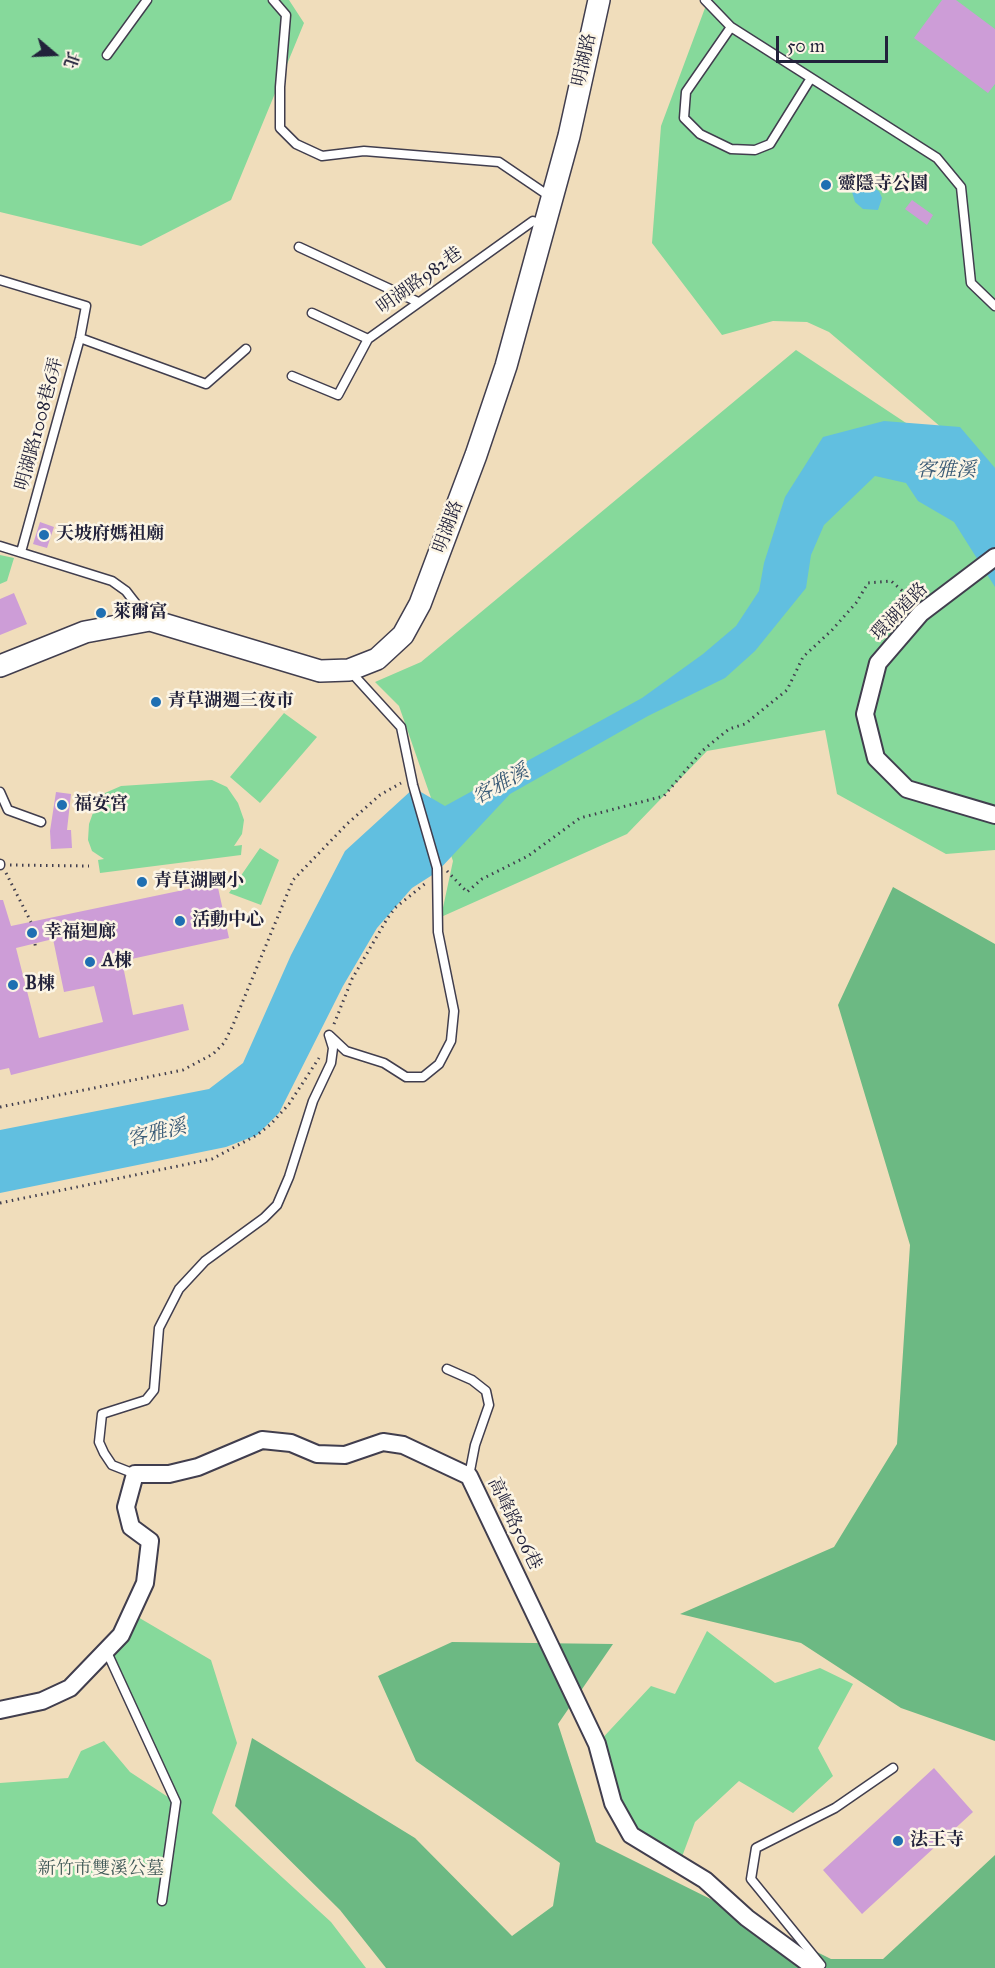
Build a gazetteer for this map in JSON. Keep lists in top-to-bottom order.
{
  "streets": {
    "street": ["明湖路", "環湖道路", "高峰路506巷"],
    "lane": ["明湖路982巷", "明湖路1008巷6弄"]
  },
  "crossings": [
    ["明湖路", "明湖路982巷"]
  ],
  "water": ["客雅溪"],
  "parks": ["新竹市雙溪公墓"],
  "places": [
    "靈隱寺公園",
    "天坡府媽祖廟",
    "萊爾富",
    "青草湖週三夜市",
    "福安宮",
    "青草湖國小",
    "活動中心",
    "幸福迴廊",
    "A棟",
    "B棟",
    "法王寺"
  ],
  "scale_bar": "50 m",
  "north": "right"
}
